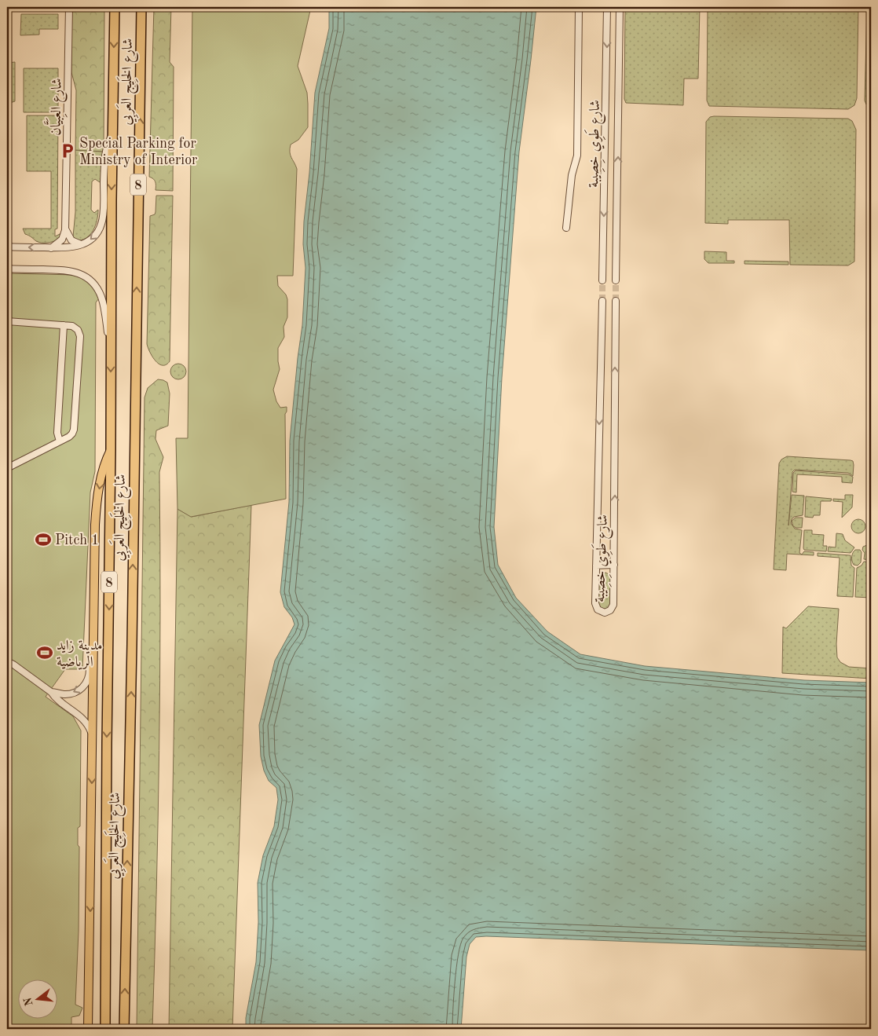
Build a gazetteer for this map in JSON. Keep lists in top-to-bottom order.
{
  "streets": {
    "highway": ["شارع الخَلِيج العَربِي", "8"],
    "street": ["شارع العِبَيَّان", "شارع طَوِي خِصِيبة"]
  },
  "places": {
    "parking": ["Special Parking for Ministry of Interior"],
    "sports": ["Pitch 1", "مدينة زايد الرياضية"]
  },
  "north": "left"
}
